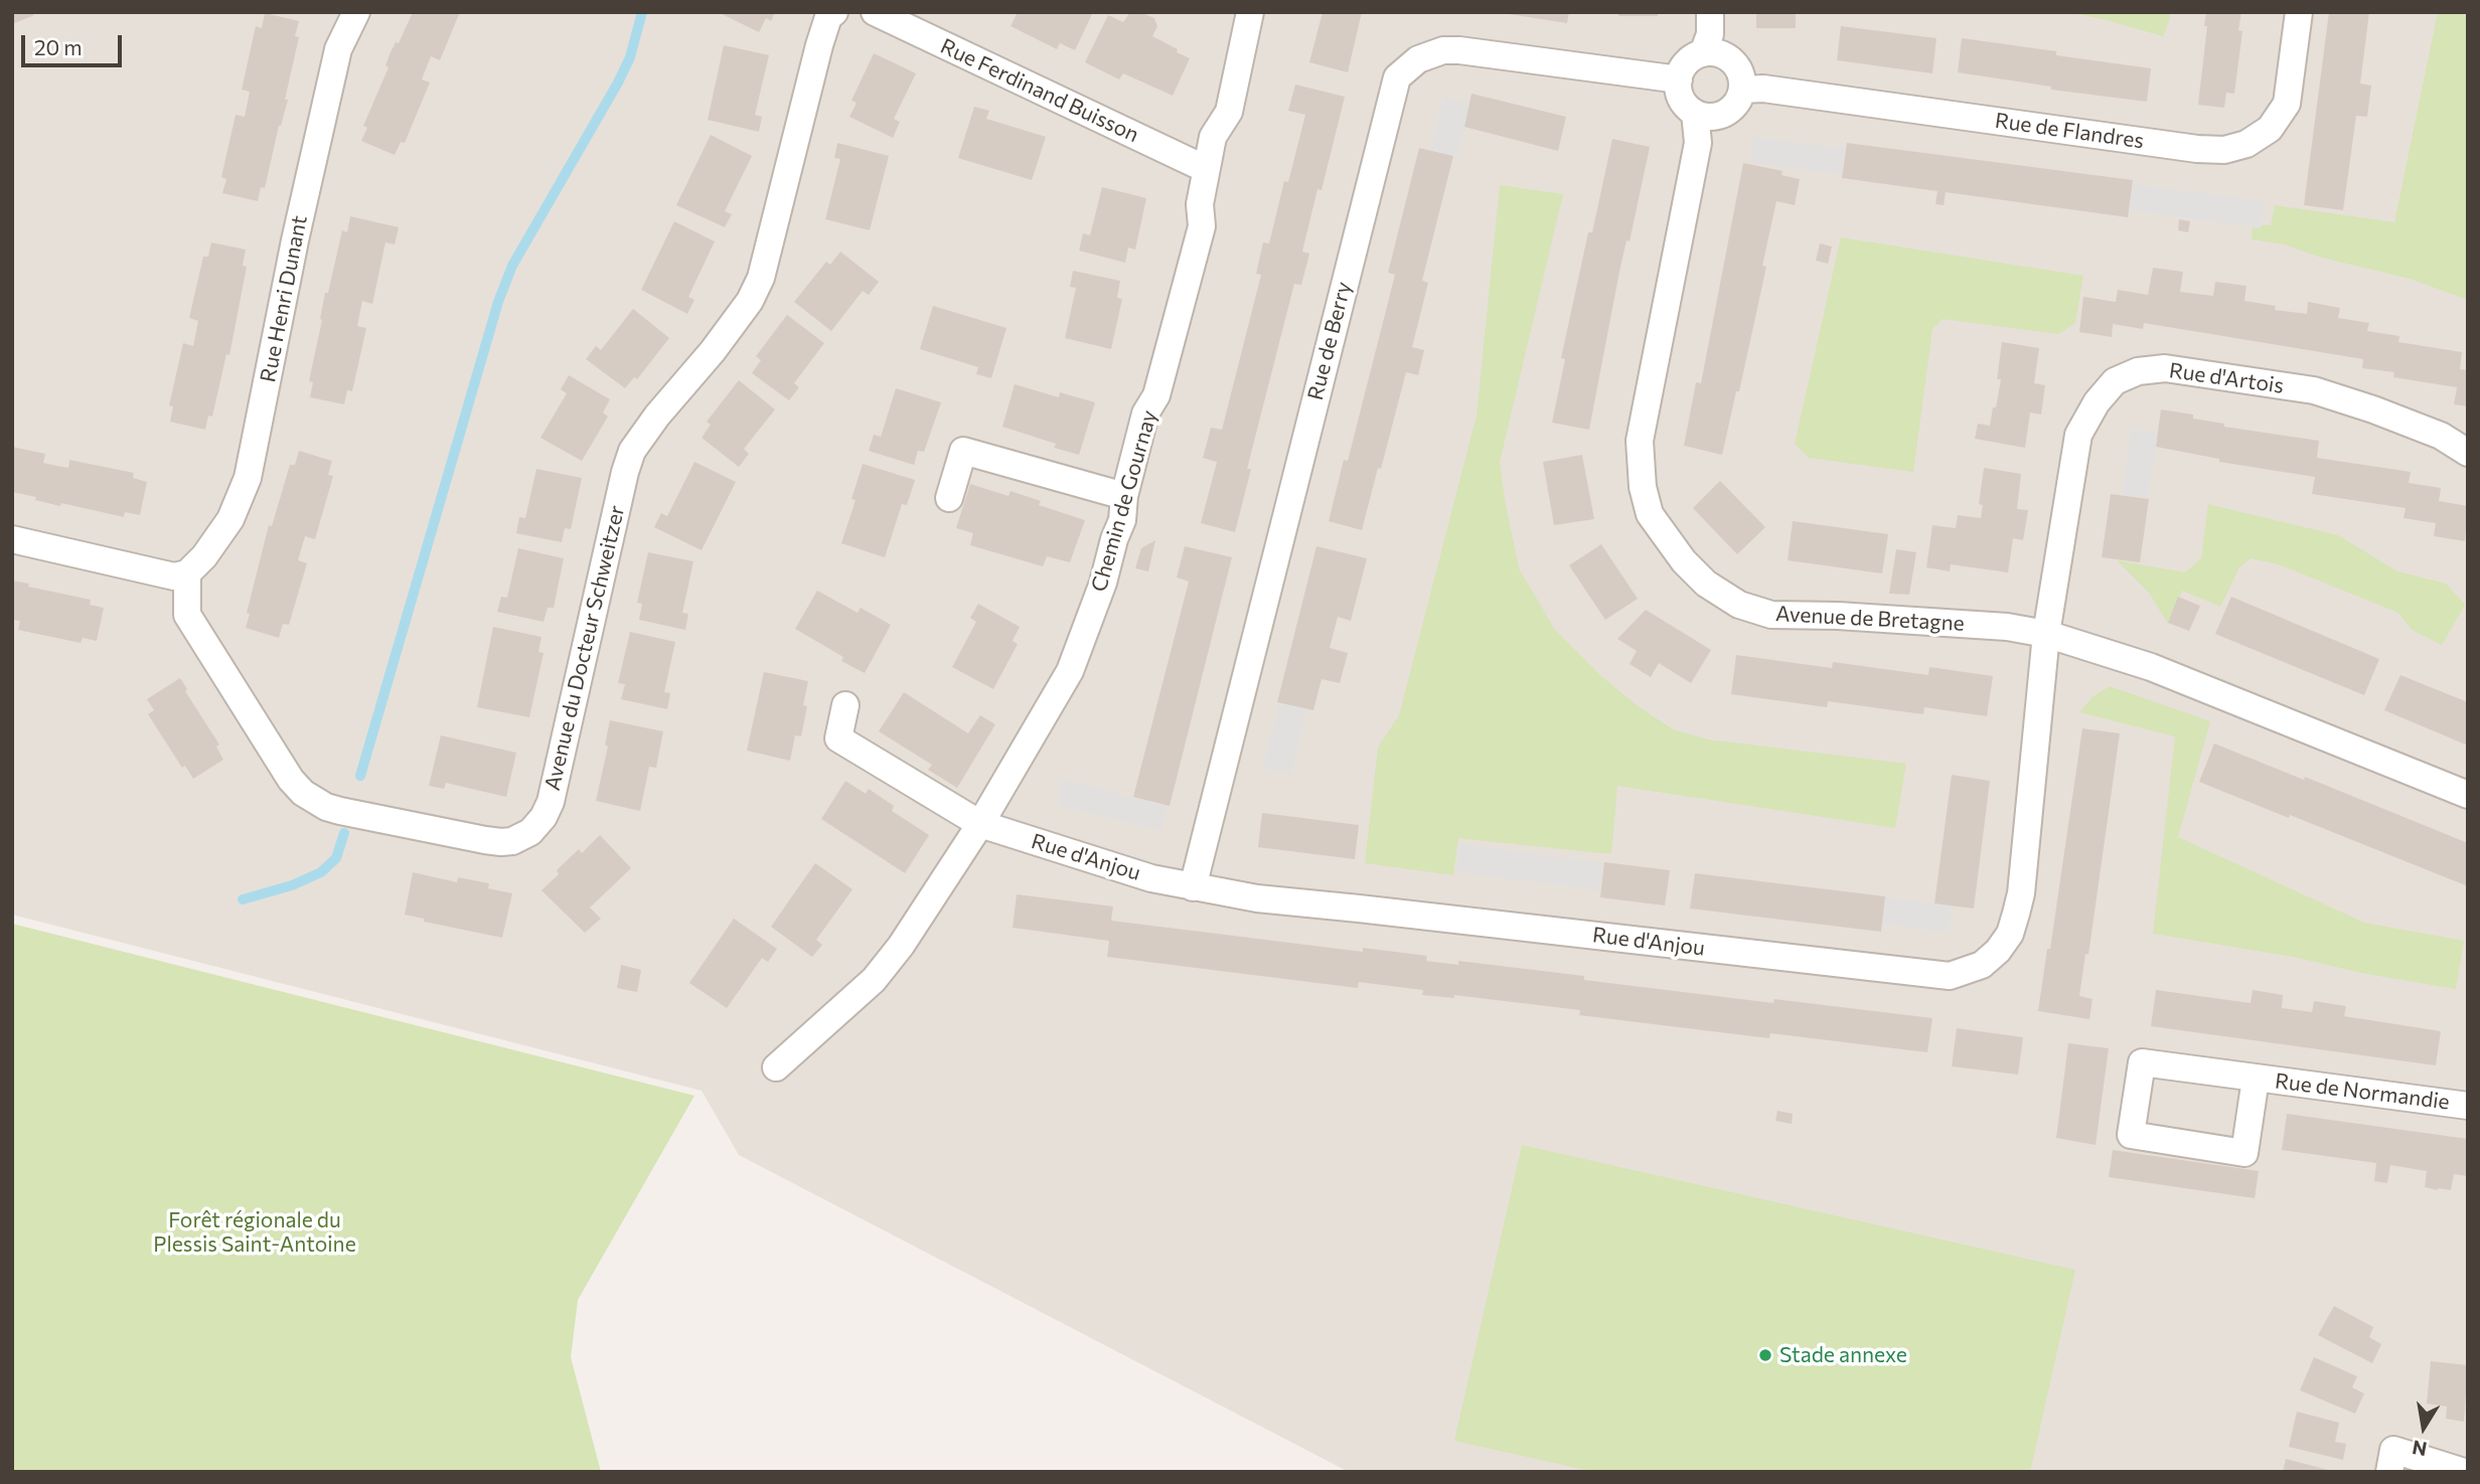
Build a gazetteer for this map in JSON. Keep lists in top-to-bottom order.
{
  "streets": {
    "street": [
      "Rue Ferdinand Buisson",
      "Rue de Flandres",
      "Rue Henri Dunant",
      "Rue de Berry",
      "Rue d'Artois",
      "Chemin de Gournay",
      "Avenue de Bretagne",
      "Avenue du Docteur Schweitzer",
      "Rue d'Anjou",
      "Rue de Normandie"
    ]
  },
  "crossings": [
    ["Rue Ferdinand Buisson", "Chemin de Gournay"],
    ["Rue de Flandres", "Rue de Berry"],
    ["Rue de Flandres", "Avenue de Bretagne"],
    ["Rue Henri Dunant", "Avenue du Docteur Schweitzer"],
    ["Rue de Berry", "Avenue de Bretagne"],
    ["Rue de Berry", "Rue d'Anjou"],
    ["Rue d'Artois", "Avenue de Bretagne"],
    ["Rue d'Artois", "Rue d'Anjou"],
    ["Chemin de Gournay", "Rue d'Anjou"],
    ["Avenue de Bretagne", "Rue d'Anjou"]
  ],
  "parks": ["Forêt régionale du Plessis Saint-Antoine"],
  "places": ["Stade annexe"],
  "scale_bar": "20 m",
  "north": "bottom"
}
